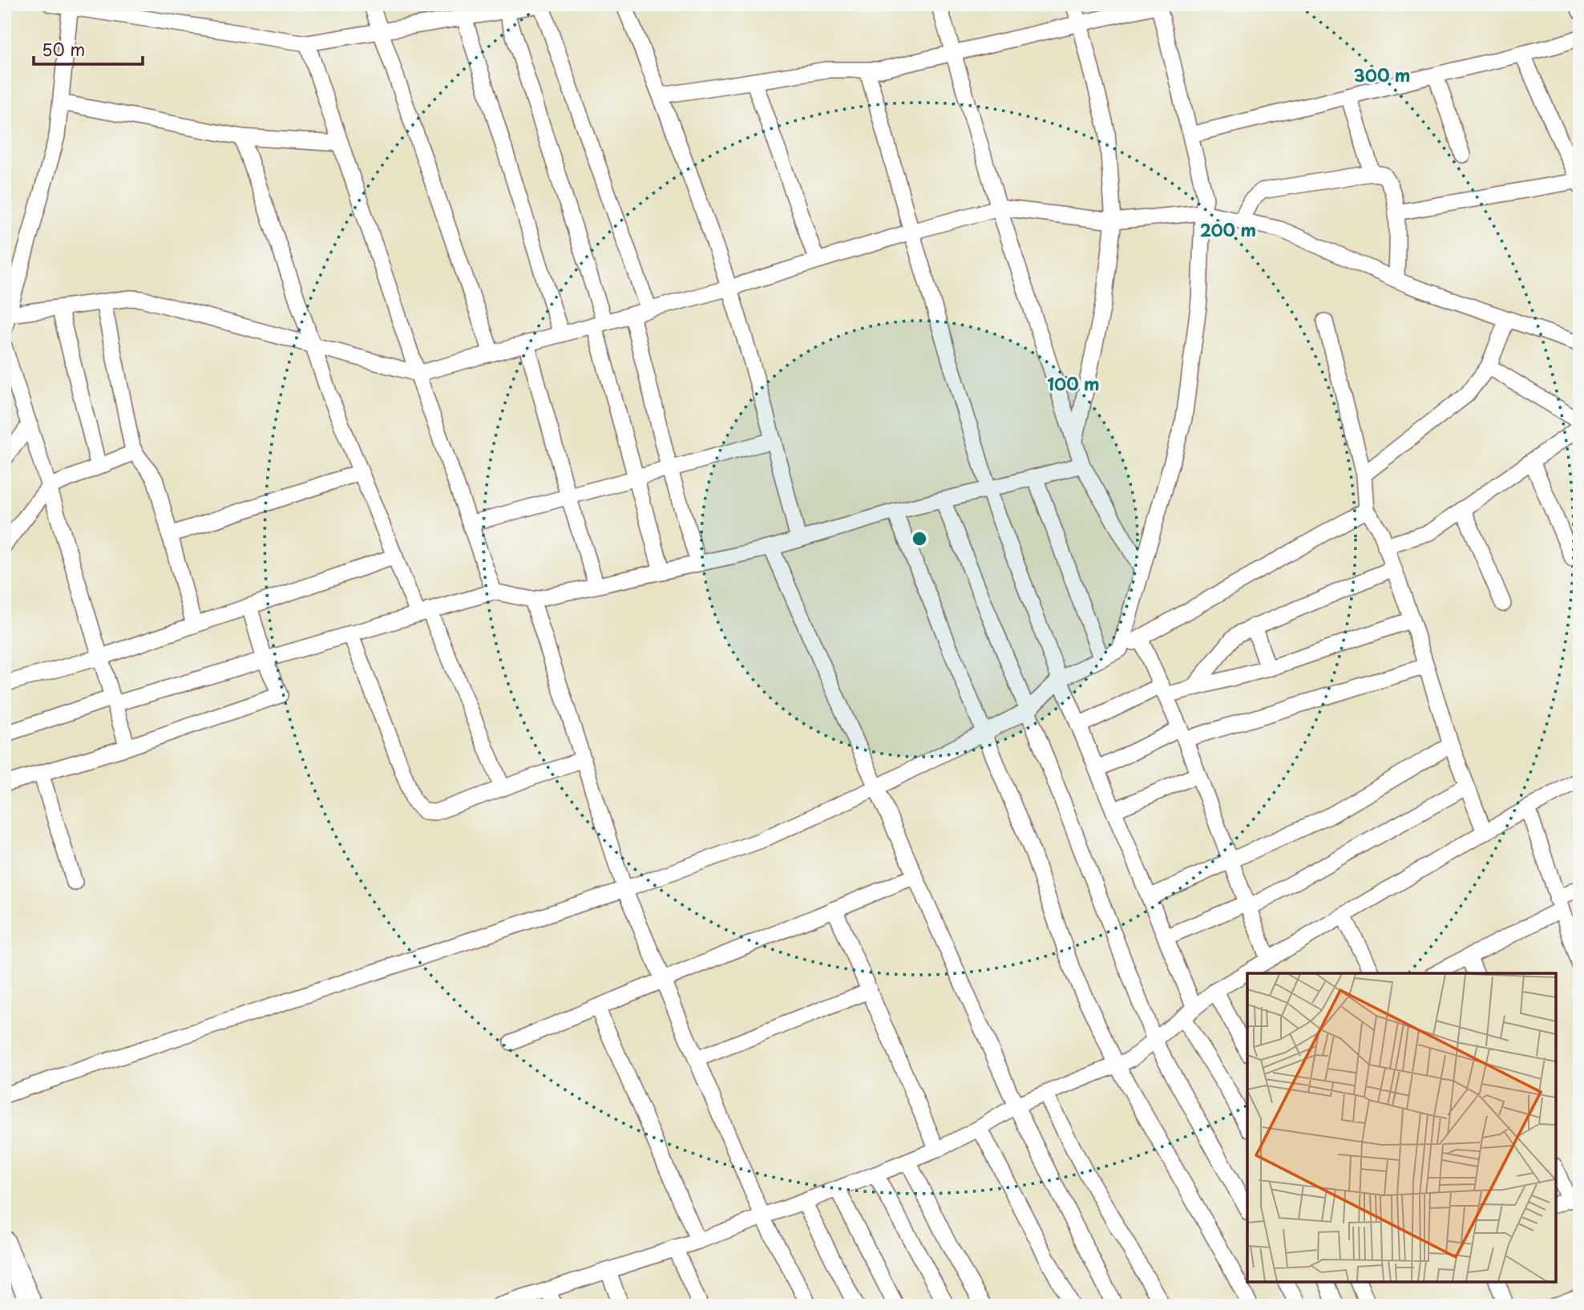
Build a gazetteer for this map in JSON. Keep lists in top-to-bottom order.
{
  "scale_bar": "50 m",
  "rings": ["300 m", "200 m", "100 m"]
}
